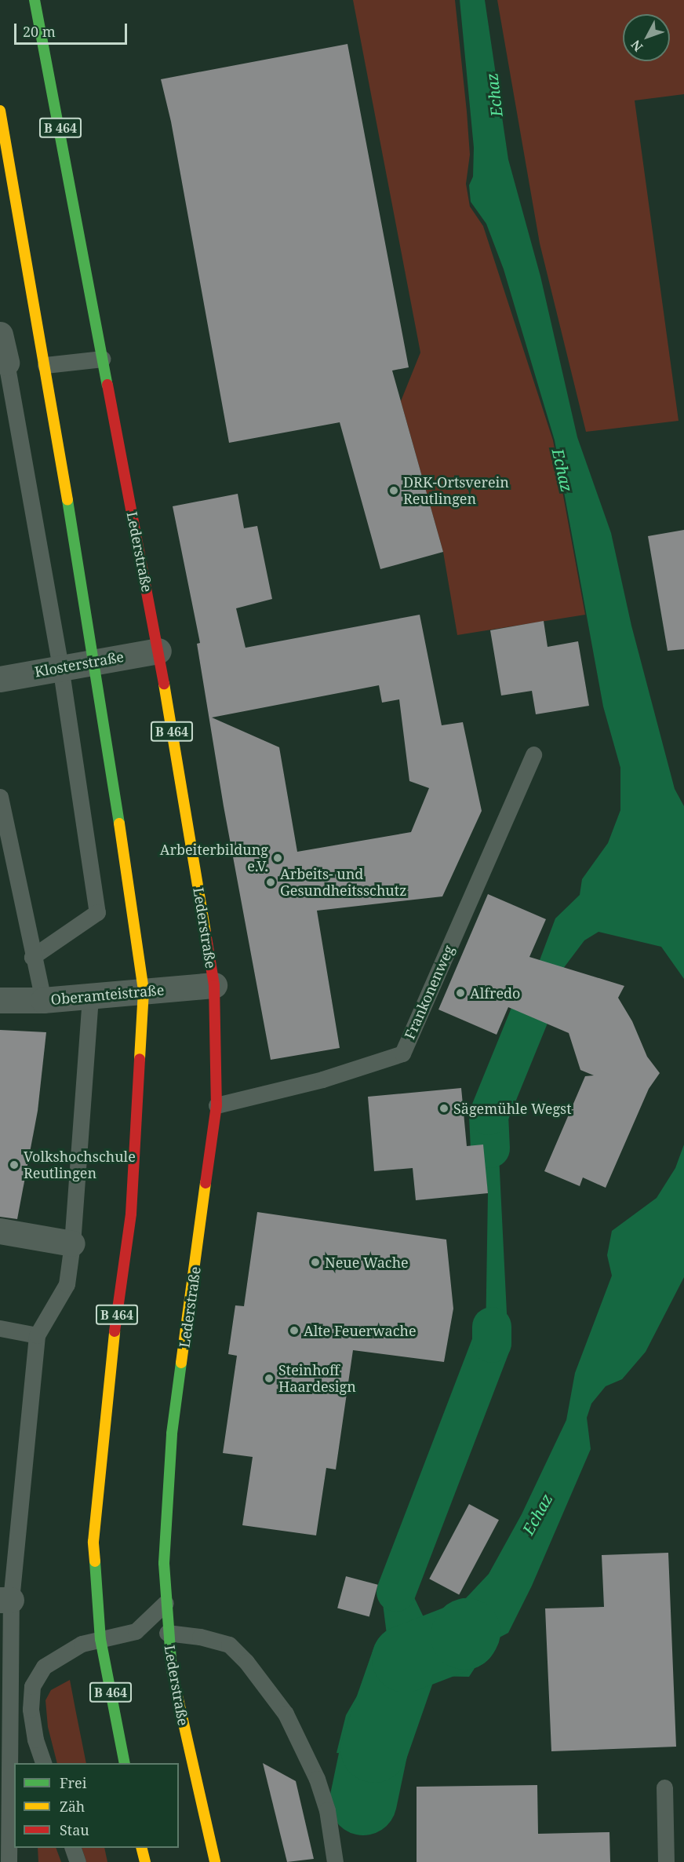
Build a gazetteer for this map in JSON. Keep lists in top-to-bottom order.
{
  "streets": {
    "main road": ["B 464", "Lederstraße"],
    "street": ["Klosterstraße", "Oberamteistraße"],
    "lane": ["Frankonenweg"]
  },
  "crossings": [
    ["B 464", "Klosterstraße"],
    ["B 464", "Oberamteistraße"],
    ["Lederstraße", "Klosterstraße"],
    ["Lederstraße", "Frankonenweg"],
    ["Lederstraße", "Oberamteistraße"]
  ],
  "water": ["Echaz"],
  "places": [
    "DRK-Ortsverein Reutlingen",
    "Arbeiterbildung e.V.",
    "Arbeits- und Gesundheitsschutz",
    "Alfredo",
    "Sägemühle Wegst",
    "Volkshochschule Reutlingen",
    "Neue Wache",
    "Alte Feuerwache",
    "Steinhoff Haardesign"
  ],
  "legend": ["Frei", "Zäh", "Stau"],
  "scale_bar": "20 m",
  "north": "bottom left"
}
